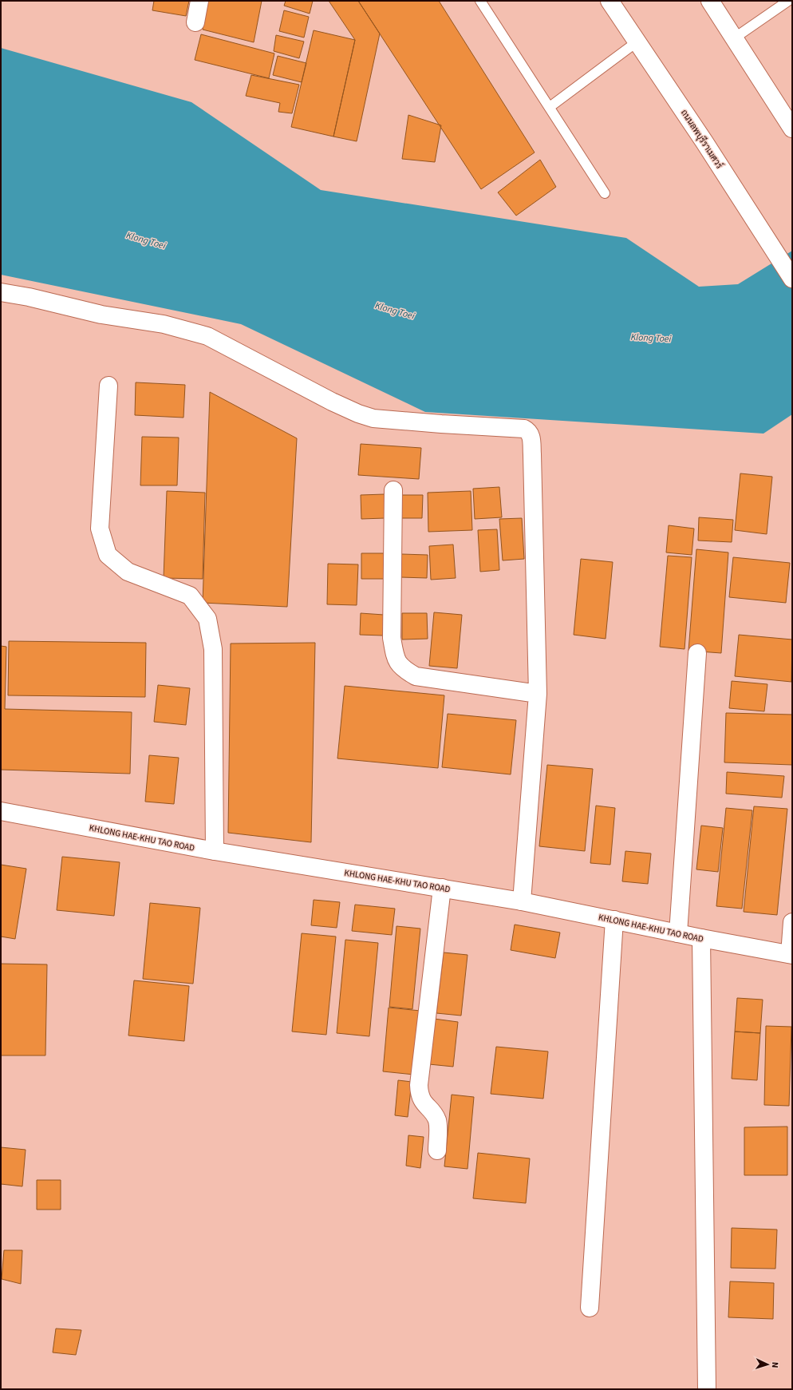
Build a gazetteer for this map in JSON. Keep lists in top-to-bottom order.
{
  "streets": {
    "street": ["ถนนลพบุรีราเมศวร์", "KHLONG HAE-KHU TAO ROAD"]
  },
  "water": ["Klong Toei"],
  "north": "right"
}
